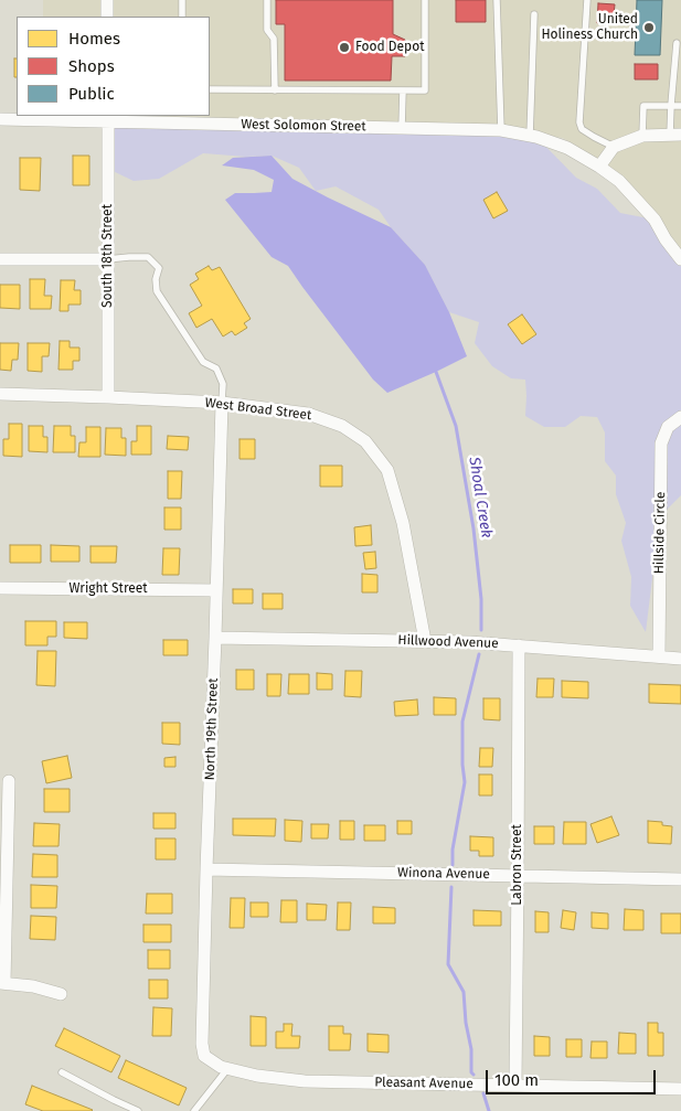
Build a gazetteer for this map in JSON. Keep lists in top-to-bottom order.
{
  "streets": {
    "street": [
      "West Solomon Street",
      "South 18th Street",
      "West Broad Street",
      "Hillside Circle",
      "Wright Street",
      "Hillwood Avenue",
      "North 19th Street",
      "Labron Street",
      "Winona Avenue",
      "Pleasant Avenue"
    ]
  },
  "crossings": [
    ["West Solomon Street", "South 18th Street"],
    ["South 18th Street", "West Broad Street"],
    ["West Broad Street", "Hillwood Avenue"],
    ["West Broad Street", "North 19th Street"],
    ["Hillside Circle", "Hillwood Avenue"],
    ["Wright Street", "North 19th Street"],
    ["Hillwood Avenue", "North 19th Street"],
    ["Hillwood Avenue", "Labron Street"],
    ["North 19th Street", "Winona Avenue"],
    ["North 19th Street", "Pleasant Avenue"],
    ["Labron Street", "Winona Avenue"],
    ["Labron Street", "Pleasant Avenue"]
  ],
  "water": ["Shoal Creek"],
  "places": ["United Holiness Church", "Food Depot"],
  "legend": ["Homes", "Shops", "Public"],
  "scale_bar": "100 m"
}
